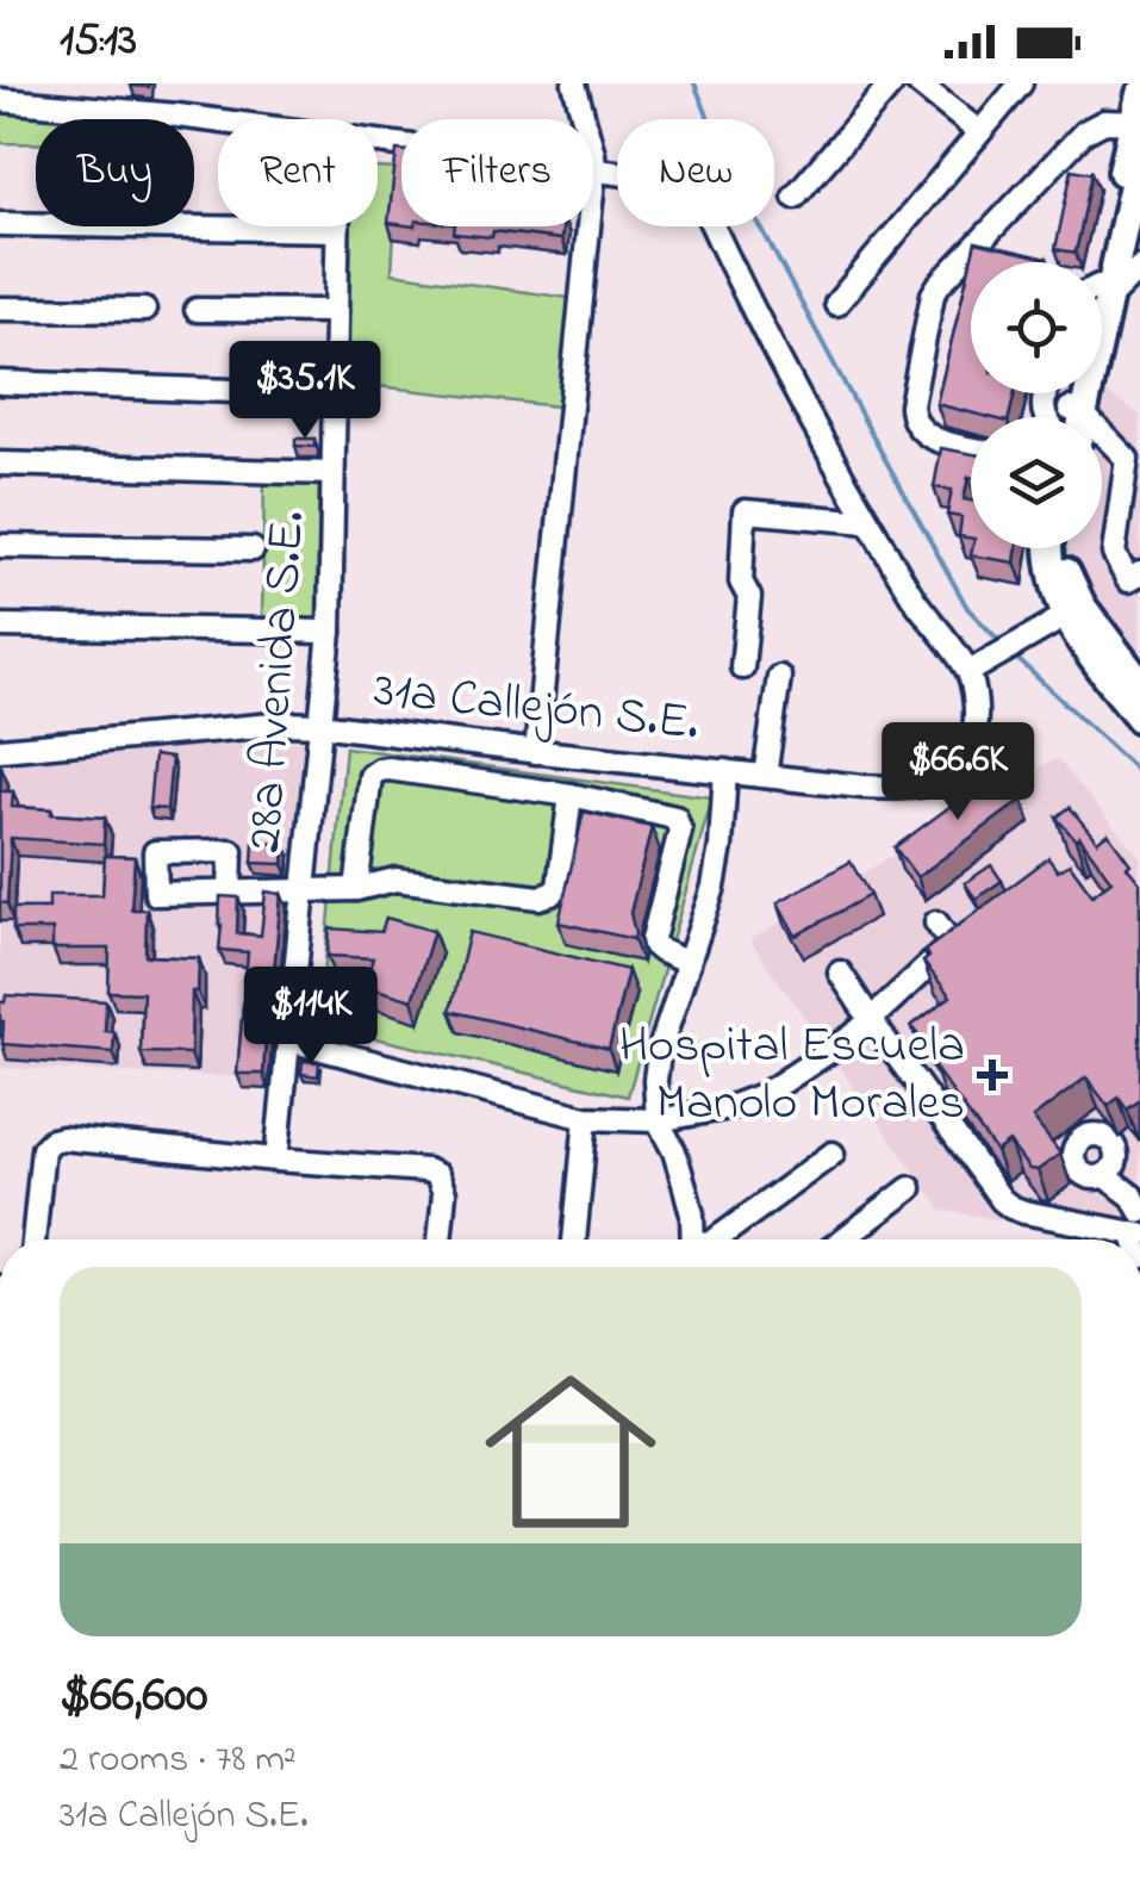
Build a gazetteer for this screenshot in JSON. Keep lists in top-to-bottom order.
{
  "streets": {
    "street": ["28a Avenida S.E.", "31a Callejón S.E."]
  },
  "crossings": [
    ["28a Avenida S.E.", "31a Callejón S.E."]
  ],
  "places": {
    "health": ["Hospital Escuela Manolo Morales"]
  },
  "page": {
    "status": "15:13",
    "chip": [
      "Buy",
      "Rent",
      "Filters",
      "New"
    ],
    "price": ["$35.1K", "$66.6K", "$114K"],
    "list": [
      {
        "name": "$66,600",
        "note": "2 rooms · 78 m² · 31a Callejón S.E."
      }
    ]
  }
}
